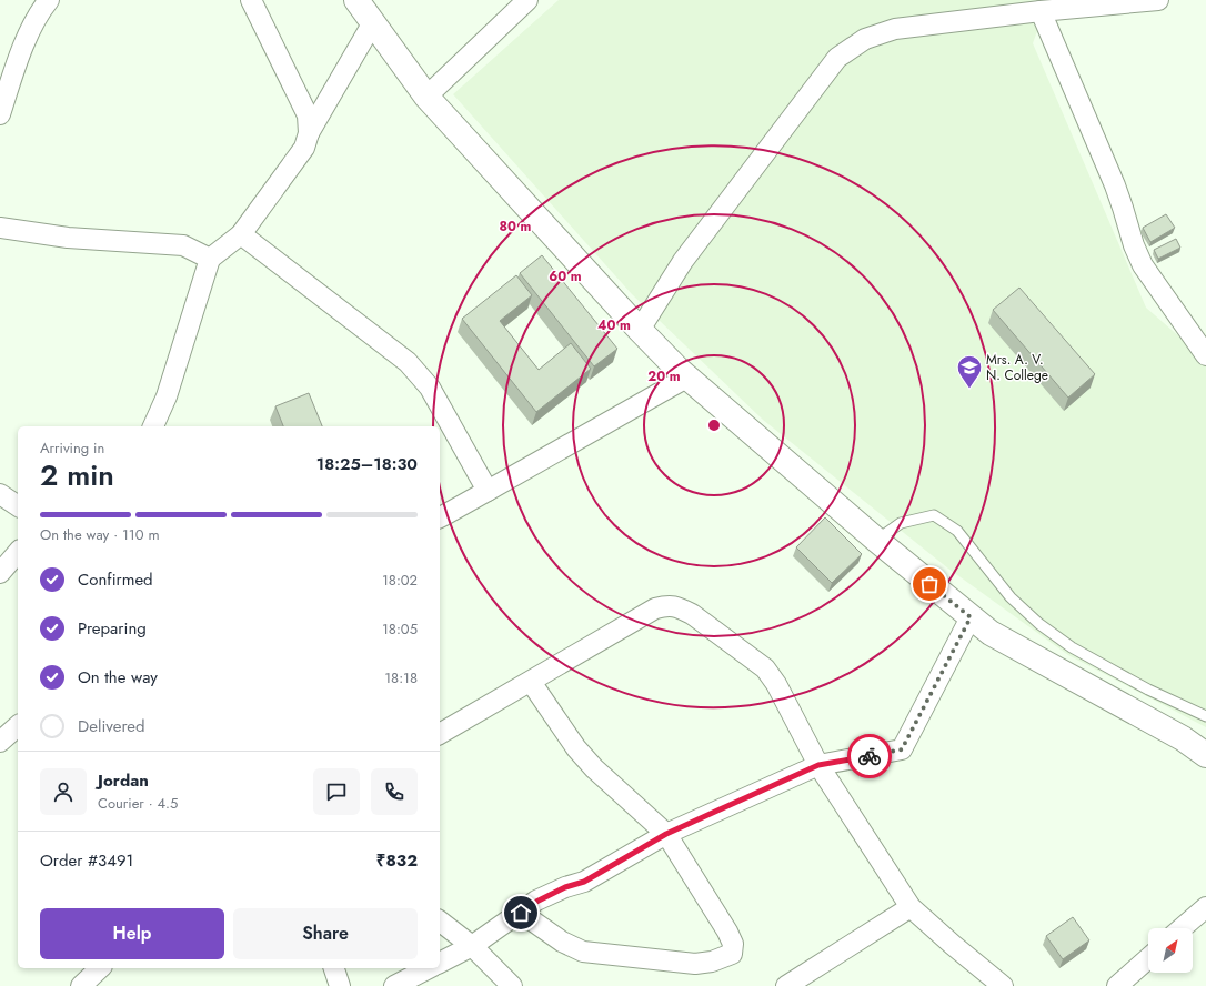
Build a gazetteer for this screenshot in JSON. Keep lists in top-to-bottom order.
{
  "places": {
    "school or university": ["Mrs. A. V. N. College"]
  },
  "north": "top right",
  "page": {
    "heading": ["2 min", "Arriving in", "18:25–18:30"],
    "panel": [
      "Jordan",
      "Courier · 4.5",
      "Order #3491",
      "₹832"
    ],
    "bar": "On the way · 110 m",
    "list": [
      ["Confirmed", "18:02"],
      ["Preparing", "18:05"],
      ["On the way", "18:18"],
      "Delivered"
    ],
    "buttons": ["Help", "Share"]
  },
  "rings": [
    "80 m",
    "60 m",
    "40 m",
    "20 m"
  ]
}
